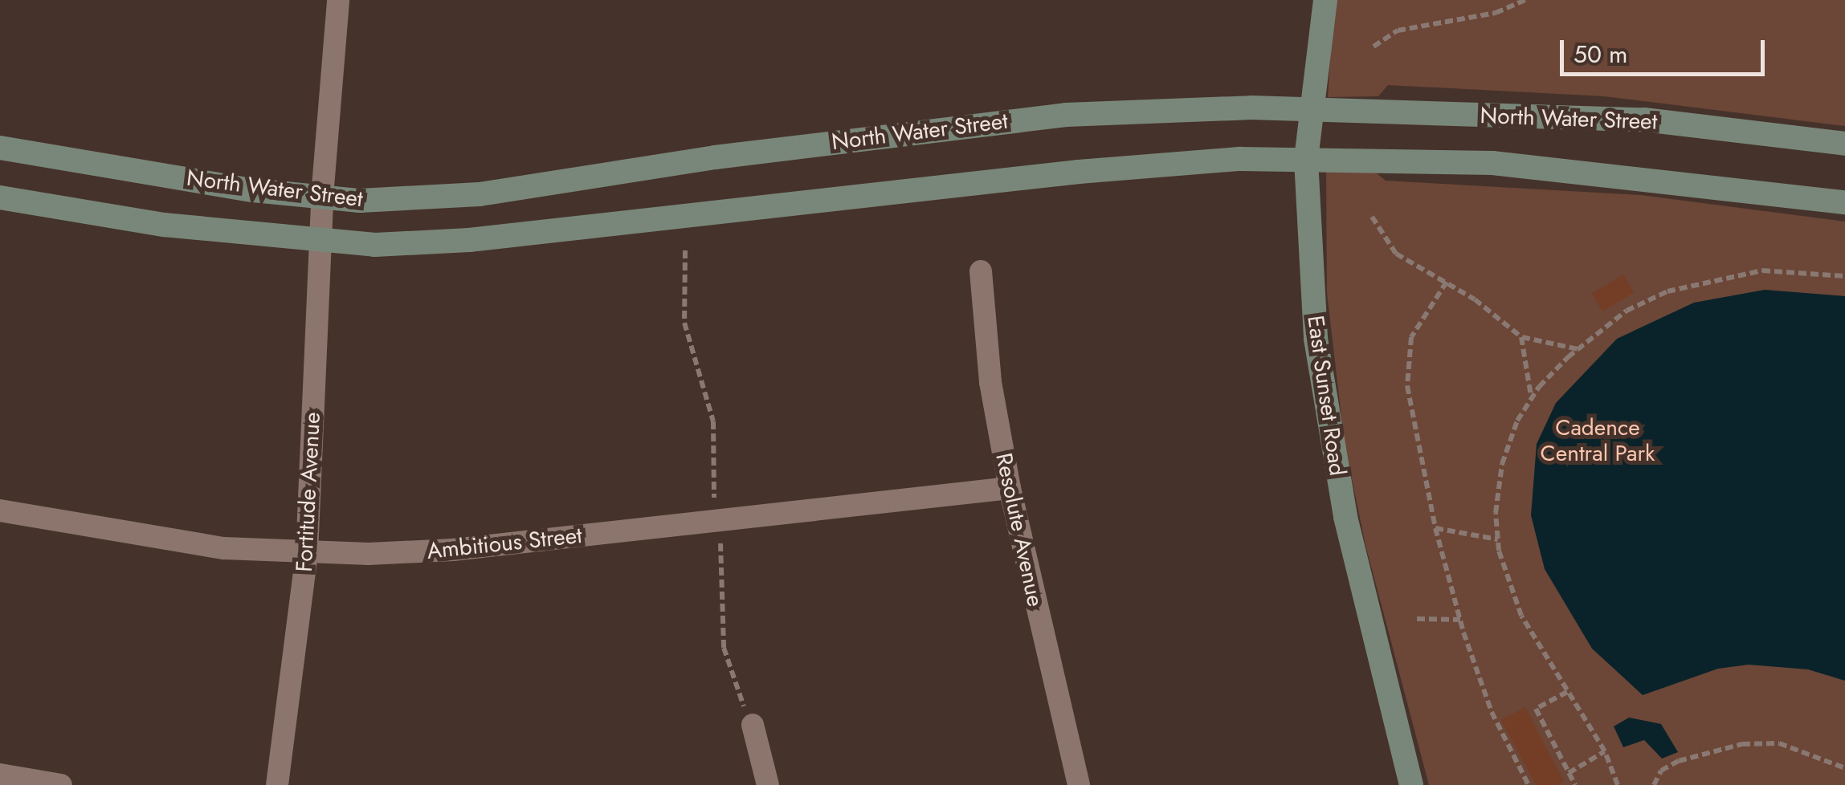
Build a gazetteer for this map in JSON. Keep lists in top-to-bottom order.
{
  "streets": {
    "main road": ["North Water Street", "East Sunset Road"],
    "street": ["Fortitude Avenue", "Resolute Avenue", "Ambitious Street"]
  },
  "crossings": [
    ["North Water Street", "East Sunset Road"],
    ["North Water Street", "Fortitude Avenue"],
    ["Fortitude Avenue", "Ambitious Street"],
    ["Resolute Avenue", "Ambitious Street"]
  ],
  "parks": ["Cadence Central Park"],
  "scale_bar": "50 m"
}
